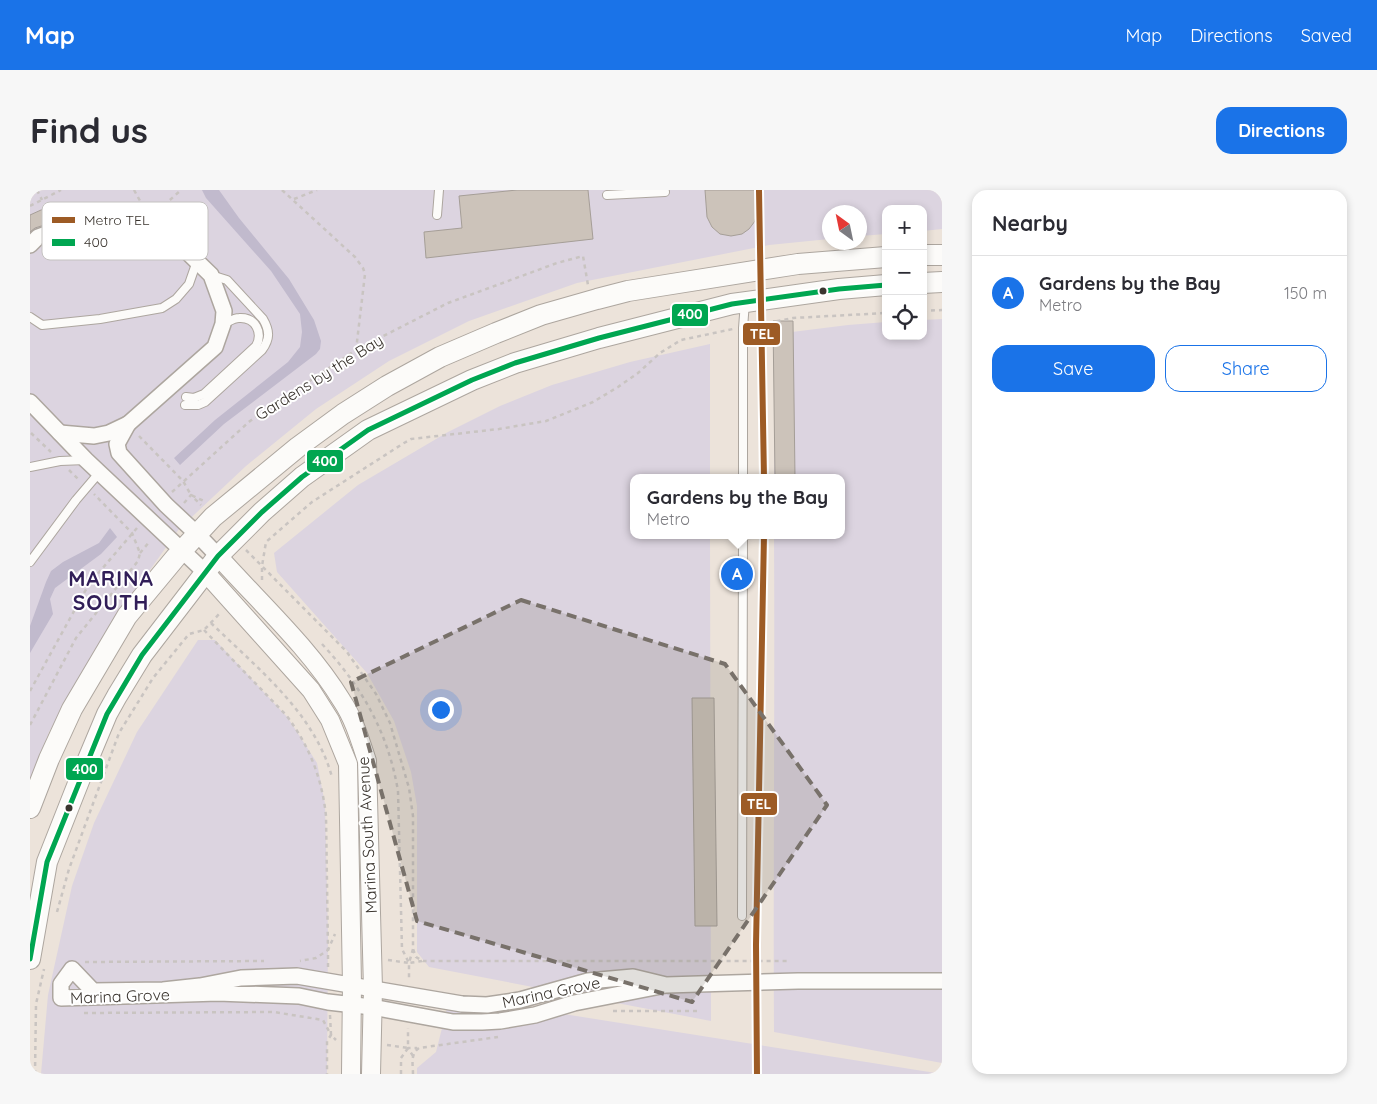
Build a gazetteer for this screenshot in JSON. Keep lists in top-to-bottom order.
{
  "streets": {
    "street": ["Marina South Avenue", "Marina Grove"],
    "path": ["Gardens by the Bay"]
  },
  "crossings": [
    ["Marina South Avenue", "Marina Grove"]
  ],
  "districts": ["MARINA SOUTH"],
  "lines": ["metro line TEL", "transit line 400"],
  "legend": ["Metro TEL", "400"],
  "north": "top left",
  "page": {
    "header": "Map",
    "nav": ["Map", "Directions", "Saved"],
    "buttons": [
      "Directions",
      ["Save", "Share"]
    ],
    "title": "Find us",
    "heading": "Nearby",
    "map_buttons": ["+", "−"],
    "list": [
      {
        "mark": "A",
        "name": "Gardens by the Bay",
        "note": "Metro",
        "value": "150 m"
      }
    ],
    "popup": ["Gardens by the Bay", "Metro"],
    "pins": "A"
  }
}
